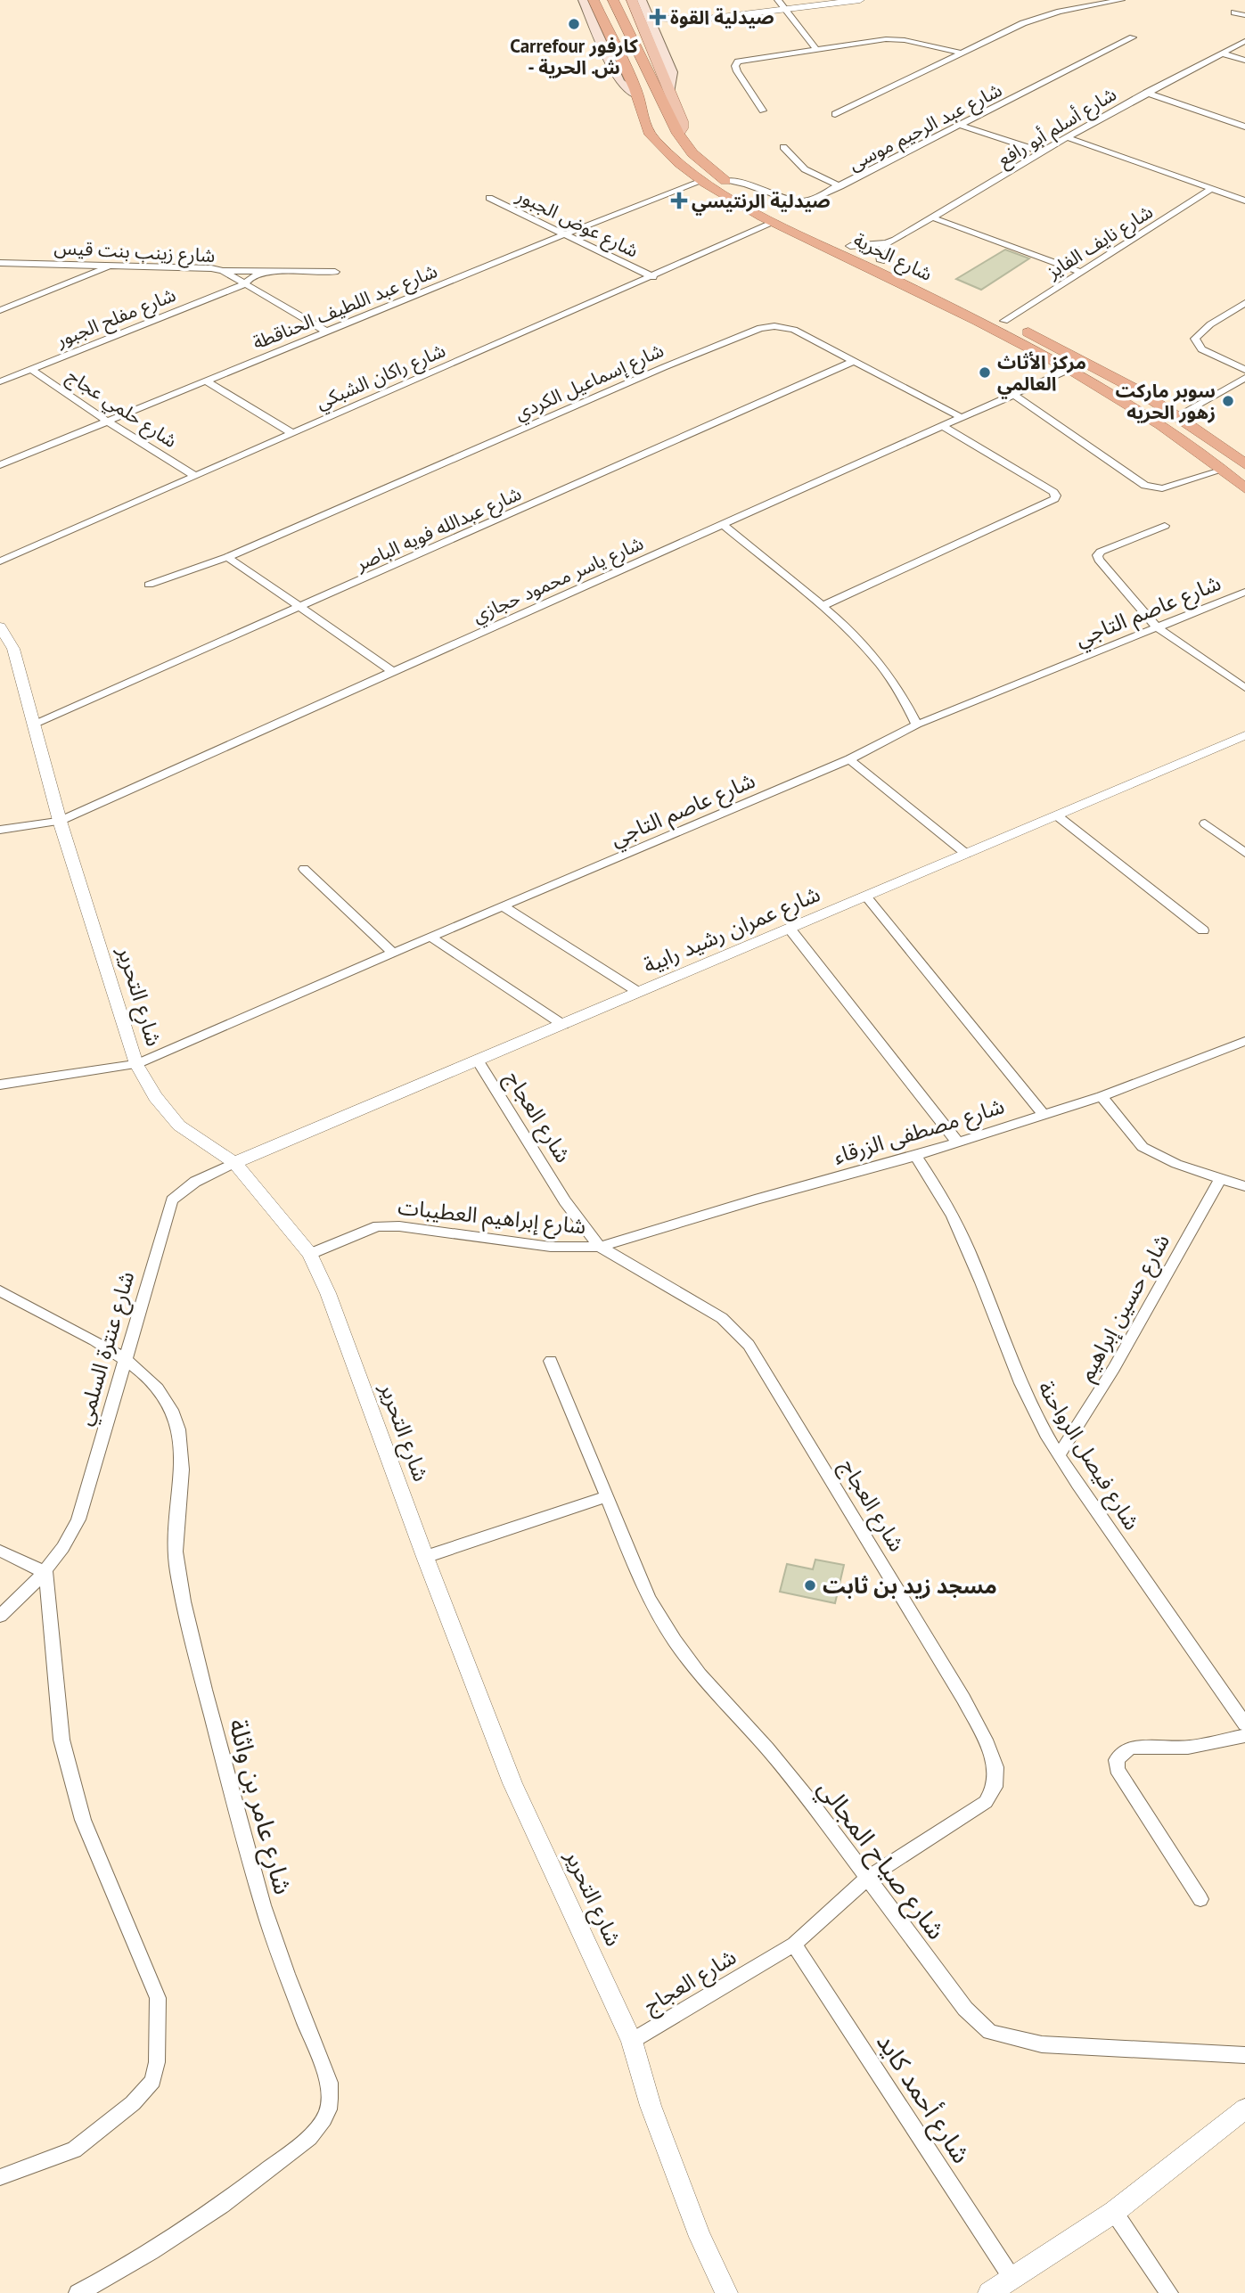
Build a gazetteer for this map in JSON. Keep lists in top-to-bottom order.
{
  "streets": {
    "highway": ["شارع الحرية"],
    "street": [
      "شارع عبد الرحيم موسى",
      "شارع أسلم أبو رافع",
      "شارع عوض الجبور",
      "شارع نايف الفايز",
      "شارع زينب بنت قيس",
      "شارع عبد اللطيف الحناقطة",
      "شارع مفلح الجبور",
      "شارع راكان الشبكي",
      "شارع إسماعيل الكردي",
      "شارع حلمي عجاج",
      "شارع عبدالله فويه الباصر",
      "شارع ياسر محمود حجازي",
      "شارع عاصم التاجي",
      "شارع عمران رشيد رابية",
      "شارع التحرير",
      "شارع العجاج",
      "شارع مصطفى الزرقاء",
      "شارع إبراهيم العطيبات",
      "شارع حسين إبراهيم",
      "شارع عنترة السلمي",
      "شارع فيصل الرواحنة",
      "شارع عامر بن واثلة",
      "شارع صياح المجالي",
      "شارع أحمد كايد"
    ]
  },
  "crossings": [
    ["شارع عبد الرحيم موسى", "شارع الحرية"],
    ["شارع أسلم أبو رافع", "شارع الحرية"],
    ["شارع عوض الجبور", "شارع عبد اللطيف الحناقطة"],
    ["شارع عوض الجبور", "شارع راكان الشبكي"],
    ["شارع نايف الفايز", "شارع الحرية"],
    ["شارع زينب بنت قيس", "شارع عبد اللطيف الحناقطة"],
    ["شارع زينب بنت قيس", "شارع مفلح الجبور"],
    ["شارع الحرية", "شارع عبد اللطيف الحناقطة"],
    ["شارع الحرية", "شارع راكان الشبكي"],
    ["شارع الحرية", "شارع ياسر محمود حجازي"],
    ["شارع عبد اللطيف الحناقطة", "شارع حلمي عجاج"],
    ["شارع مفلح الجبور", "شارع حلمي عجاج"],
    ["شارع راكان الشبكي", "شارع حلمي عجاج"],
    ["شارع إسماعيل الكردي", "شارع عبدالله فويه الباصر"],
    ["شارع إسماعيل الكردي", "شارع ياسر محمود حجازي"],
    ["شارع عبدالله فويه الباصر", "شارع التحرير"],
    ["شارع ياسر محمود حجازي", "شارع التحرير"],
    ["شارع عاصم التاجي", "شارع التحرير"],
    ["شارع عمران رشيد رابية", "شارع التحرير"],
    ["شارع عمران رشيد رابية", "شارع العجاج"],
    ["شارع عمران رشيد رابية", "شارع عنترة السلمي"],
    ["شارع التحرير", "شارع العجاج"],
    ["شارع التحرير", "شارع إبراهيم العطيبات"],
    ["شارع التحرير", "شارع عنترة السلمي"],
    ["شارع العجاج", "شارع مصطفى الزرقاء"],
    ["شارع العجاج", "شارع إبراهيم العطيبات"],
    ["شارع العجاج", "شارع صياح المجالي"],
    ["شارع العجاج", "شارع أحمد كايد"],
    ["شارع مصطفى الزرقاء", "شارع إبراهيم العطيبات"],
    ["شارع مصطفى الزرقاء", "شارع فيصل الرواحنة"],
    ["شارع حسين إبراهيم", "شارع فيصل الرواحنة"],
    ["شارع عنترة السلمي", "شارع عامر بن واثلة"]
  ],
  "places": {
    "health": ["صيدلية القوة", "صيدلية الرنتيسي"],
    "other": [
      "Carrefour كارفور - ش. الحرية",
      "مركز الأثاث العالمي",
      "سوبر ماركت زهور الحريه",
      "مسجد زيد بن ثابت"
    ]
  }
}
